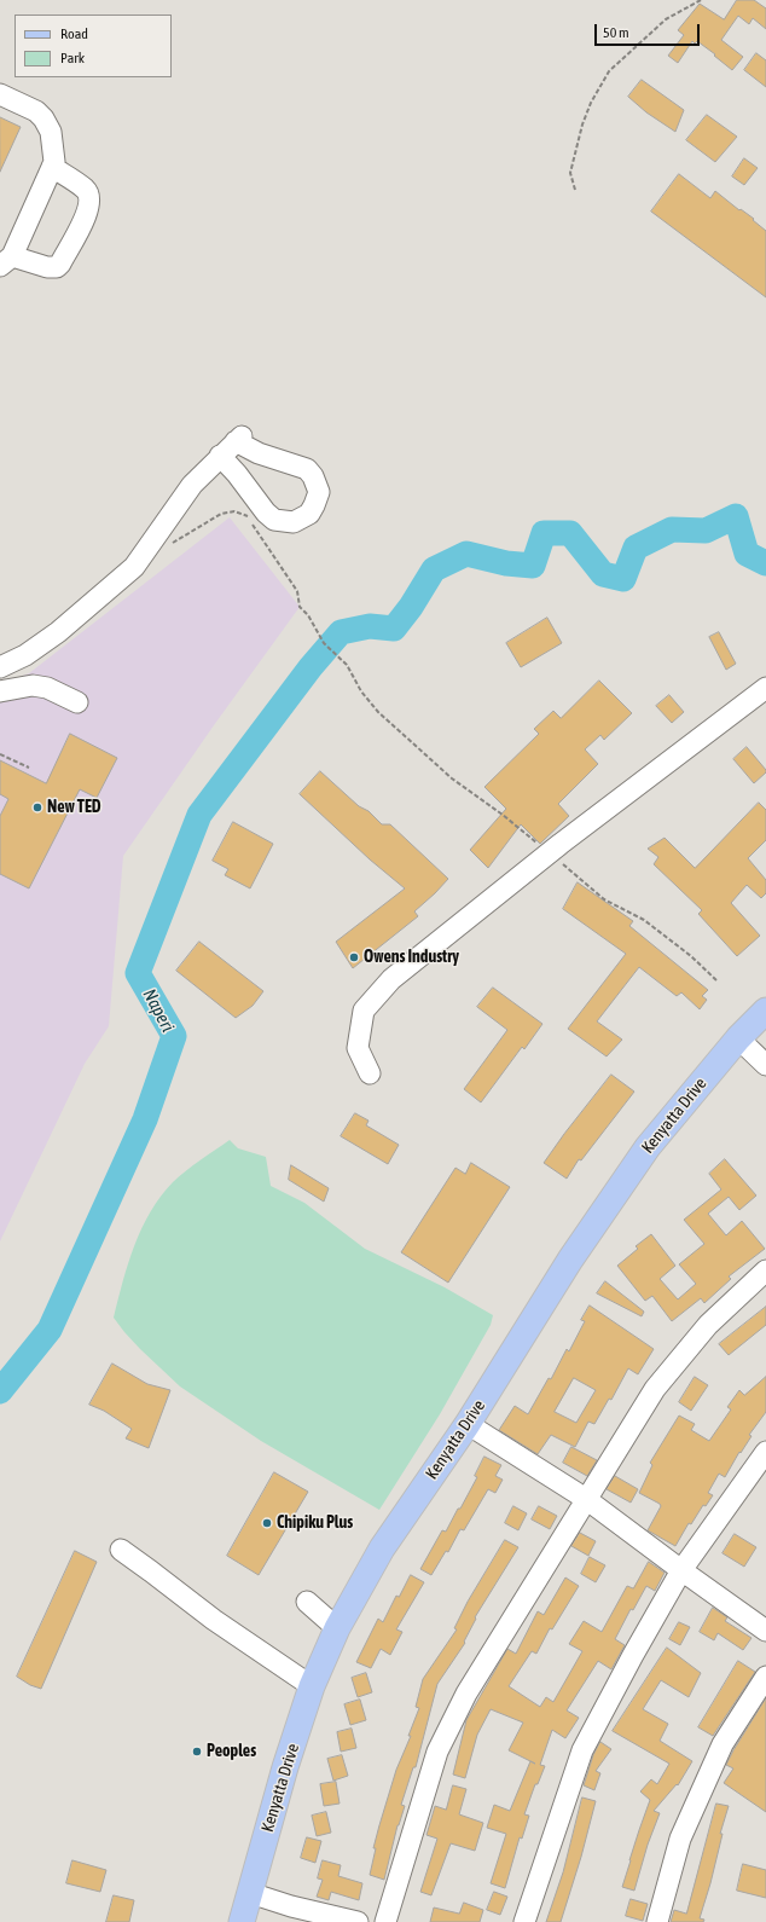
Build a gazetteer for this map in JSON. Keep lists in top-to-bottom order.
{
  "streets": {
    "main road": ["Kenyatta Drive"]
  },
  "water": ["Naperi"],
  "places": [
    "New TED",
    "Owens Industry",
    "Chipiku Plus",
    "Peoples"
  ],
  "legend": ["Road", "Park"],
  "scale_bar": "50 m"
}
